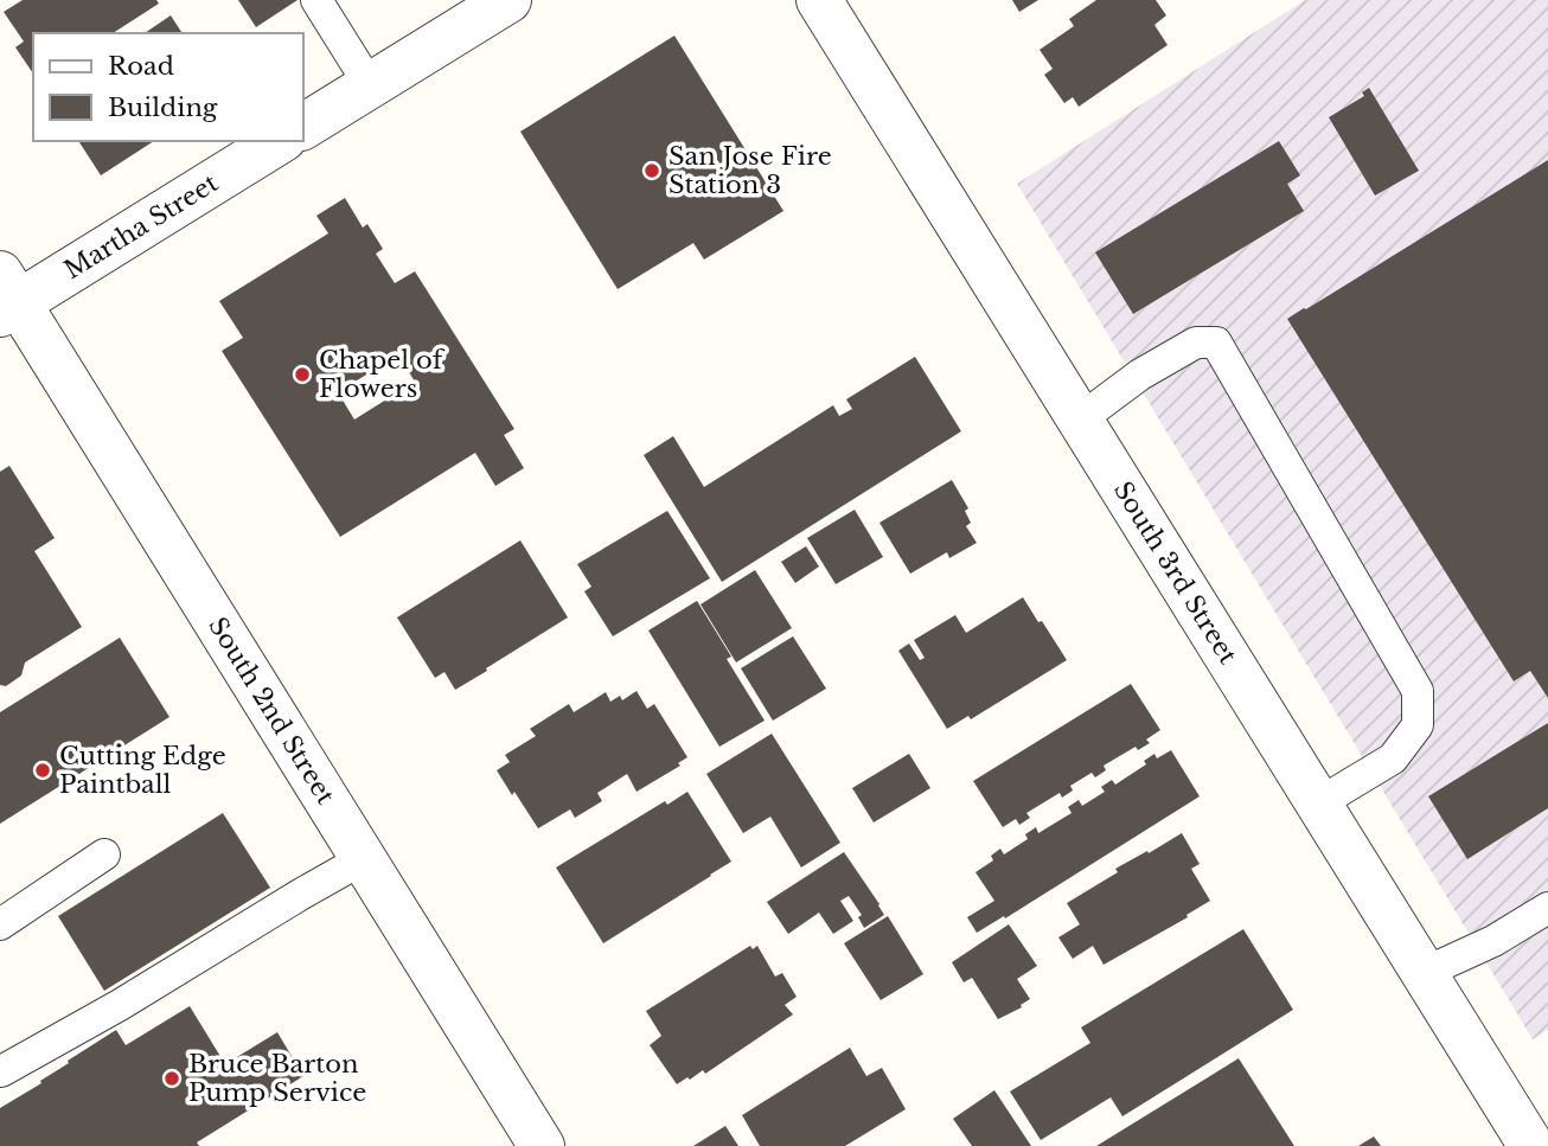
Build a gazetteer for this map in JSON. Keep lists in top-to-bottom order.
{
  "streets": {
    "street": ["Martha Street", "South 3rd Street", "South 2nd Street"]
  },
  "crossings": [
    ["Martha Street", "South 2nd Street"]
  ],
  "places": [
    "San Jose Fire Station 3",
    "Chapel of Flowers",
    "Cutting Edge Paintball",
    "Bruce Barton Pump Service"
  ],
  "legend": ["Road", "Building"]
}
